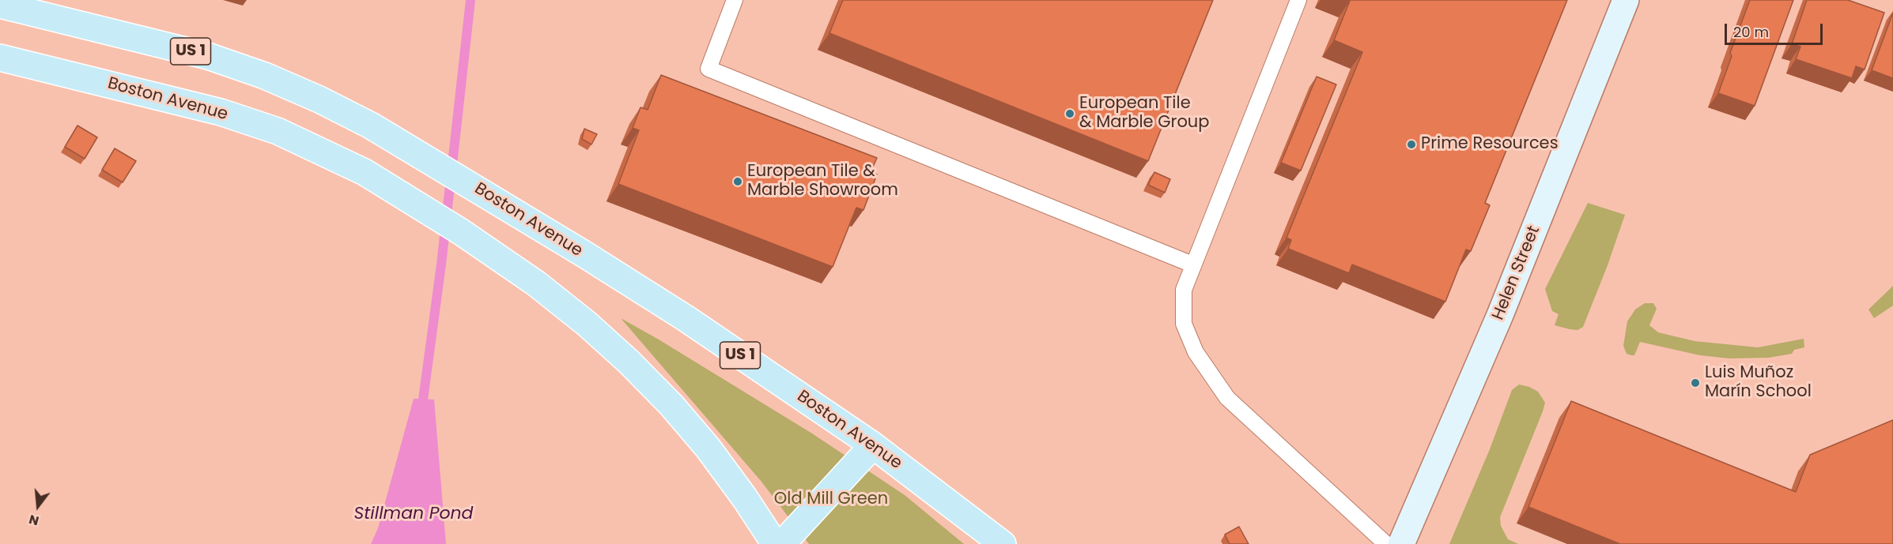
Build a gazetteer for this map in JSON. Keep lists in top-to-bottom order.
{
  "streets": {
    "main road": ["US 1", "Boston Avenue"],
    "street": ["Helen Street"]
  },
  "water": ["Stillman Pond"],
  "parks": ["Old Mill Green"],
  "places": [
    "European Tile & Marble Group",
    "Prime Resources",
    "European Tile & Marble Showroom",
    "Luis Muñoz Marín School"
  ],
  "scale_bar": "20 m",
  "north": "bottom"
}
